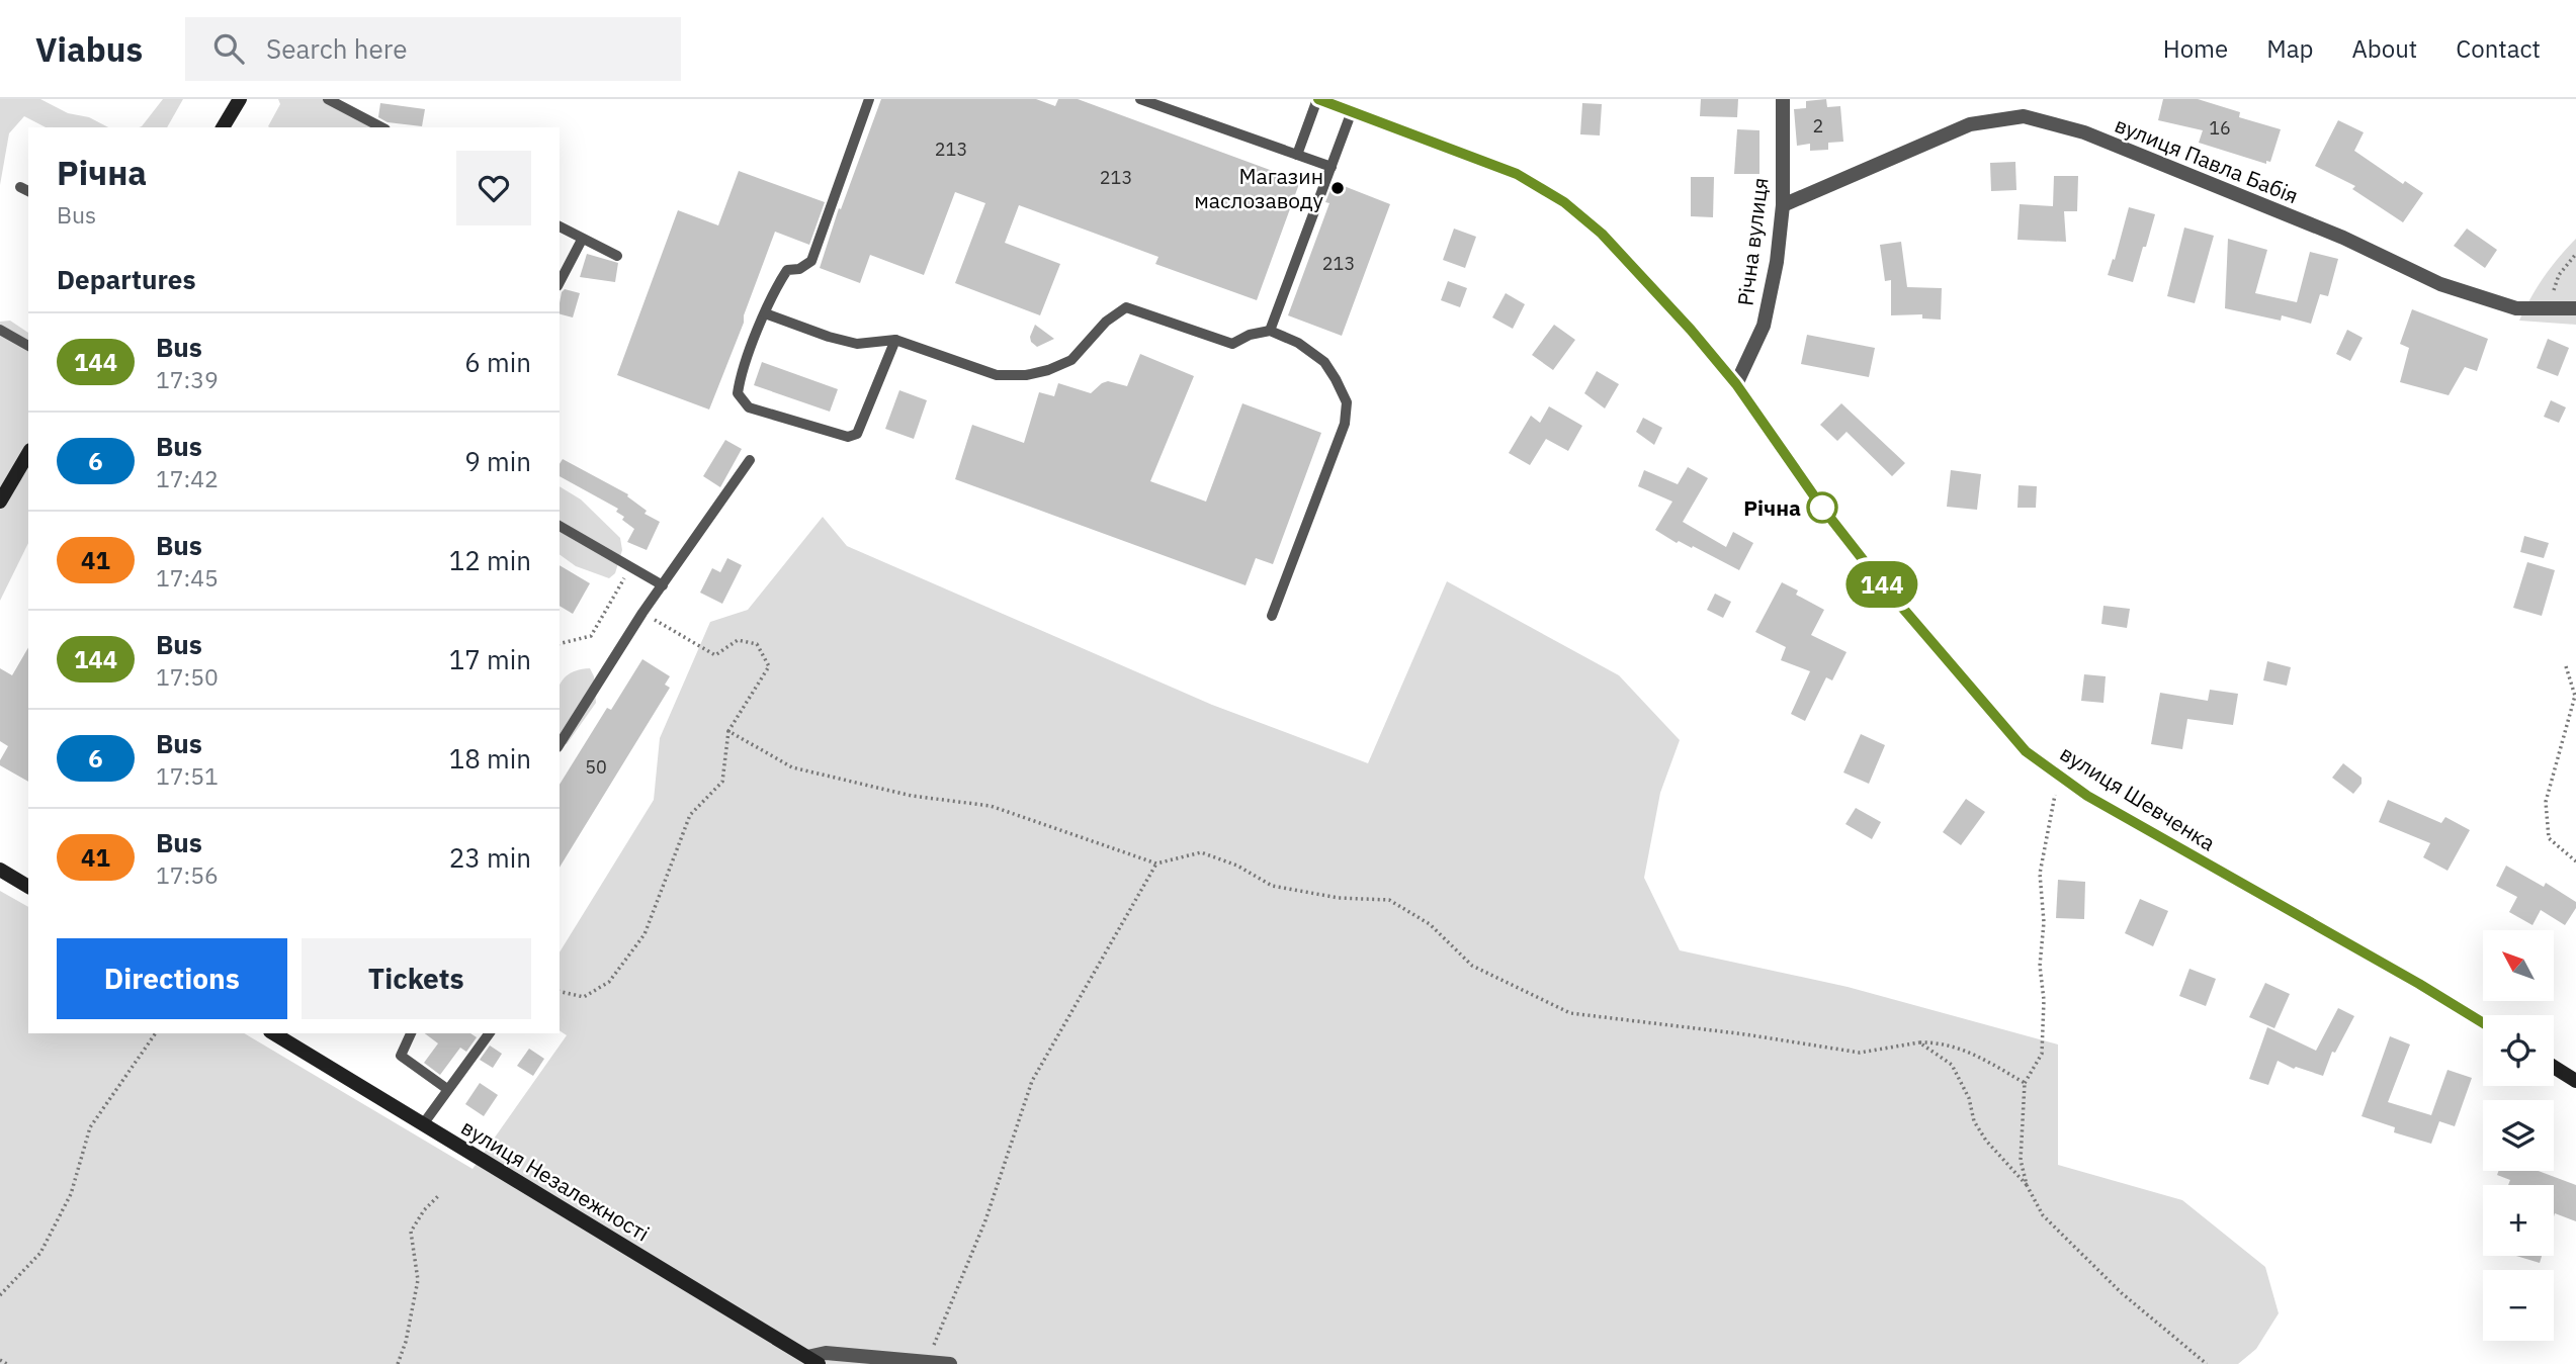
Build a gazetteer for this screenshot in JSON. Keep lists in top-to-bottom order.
{
  "streets": {
    "street": [
      "вулиця Павла Бабія",
      "Річна вулиця",
      "вулиця Шевченка",
      "вулиця Незалежності"
    ]
  },
  "crossings": [
    ["вулиця Павла Бабія", "Річна вулиця"],
    ["Річна вулиця", "вулиця Шевченка"]
  ],
  "places": ["Магазин маслозаводу", "Річна"],
  "lines": ["bus line 144"],
  "house_numbers": [
    "2",
    "16",
    "213",
    "213",
    "213",
    "50"
  ],
  "north": "top left",
  "page": {
    "header": "Viabus",
    "search": "Search here",
    "nav": [
      "Home",
      "Map",
      "About",
      "Contact"
    ],
    "on_map": "144",
    "heading": [
      ["Річна", "Bus"],
      "Departures"
    ],
    "list": [
      {
        "mark": "144",
        "name": "Bus",
        "note": "17:39",
        "value": "6 min"
      },
      {
        "mark": "6",
        "name": "Bus",
        "note": "17:42",
        "value": "9 min"
      },
      {
        "mark": "41",
        "name": "Bus",
        "note": "17:45",
        "value": "12 min"
      },
      {
        "mark": "144",
        "name": "Bus",
        "note": "17:50",
        "value": "17 min"
      },
      {
        "mark": "6",
        "name": "Bus",
        "note": "17:51",
        "value": "18 min"
      },
      {
        "mark": "41",
        "name": "Bus",
        "note": "17:56",
        "value": "23 min"
      }
    ],
    "buttons": ["Directions", "Tickets"],
    "map_buttons": ["+", "−"]
  }
}
